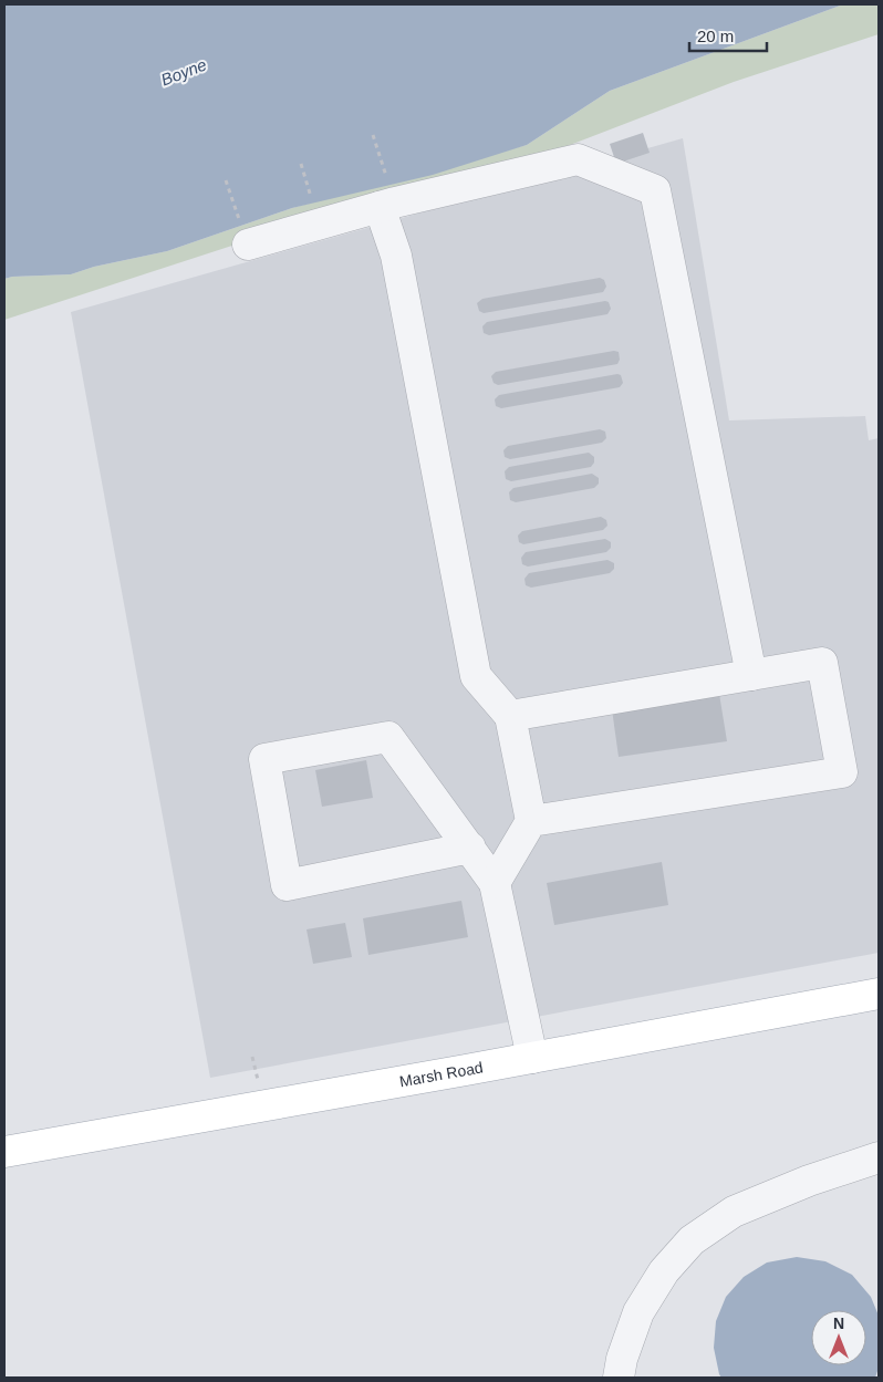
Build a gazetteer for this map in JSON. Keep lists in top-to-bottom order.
{
  "streets": {
    "main road": ["Marsh Road"]
  },
  "water": ["Boyne"],
  "scale_bar": "20 m",
  "north": "top"
}
